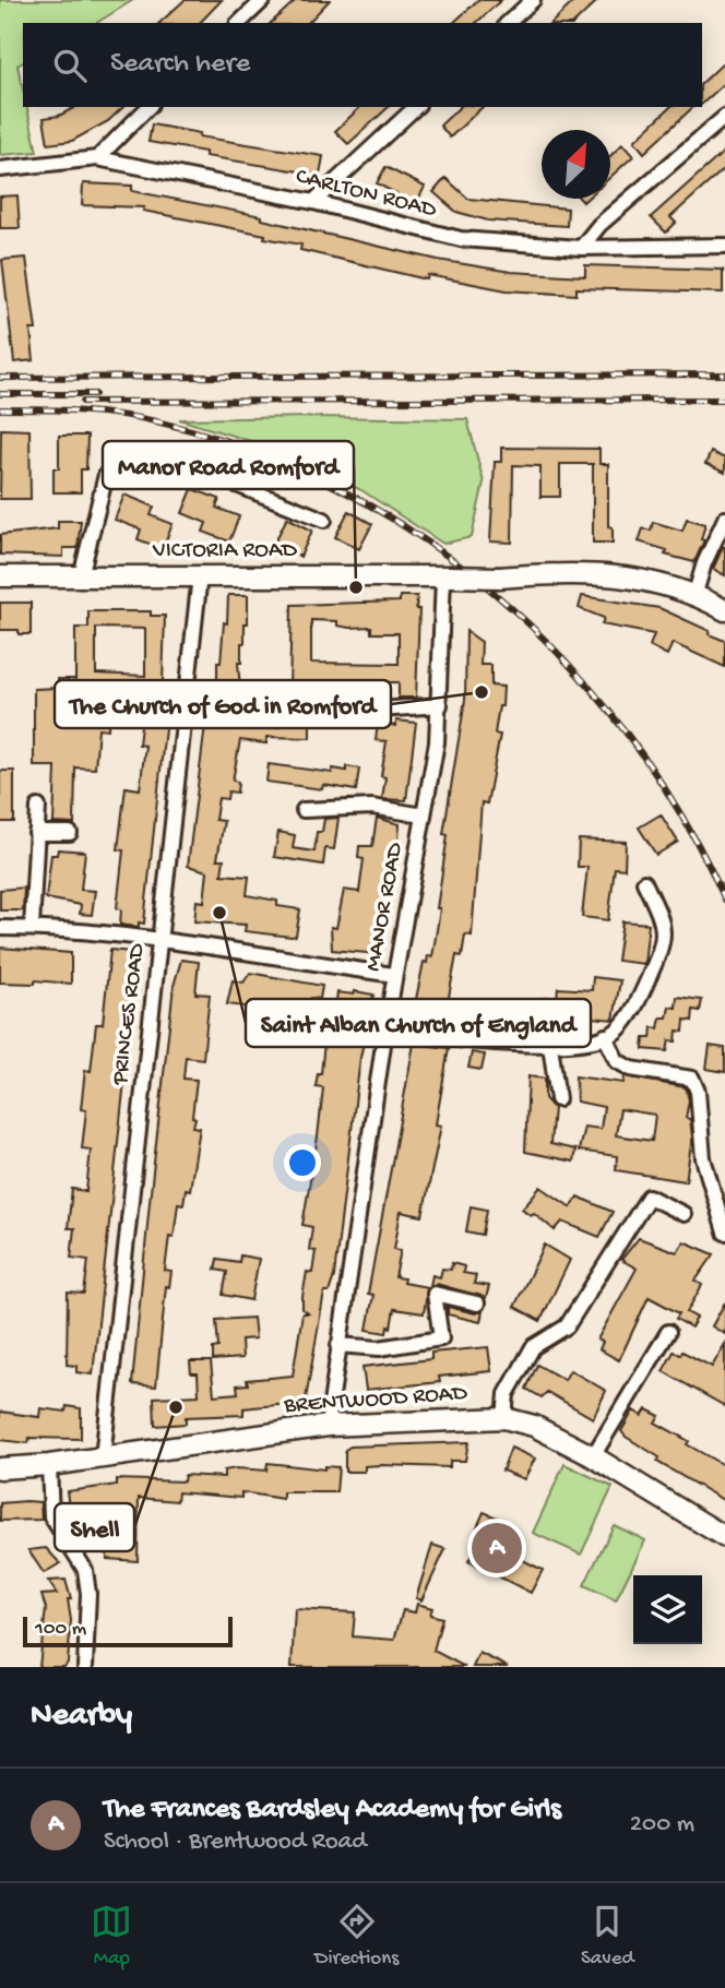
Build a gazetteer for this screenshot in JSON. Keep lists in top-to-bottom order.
{
  "streets": {
    "street": [
      "CARLTON ROAD",
      "VICTORIA ROAD",
      "MANOR ROAD",
      "PRINCES ROAD",
      "BRENTWOOD ROAD"
    ]
  },
  "crossings": [
    ["VICTORIA ROAD", "MANOR ROAD"],
    ["VICTORIA ROAD", "PRINCES ROAD"],
    ["MANOR ROAD", "BRENTWOOD ROAD"],
    ["PRINCES ROAD", "BRENTWOOD ROAD"]
  ],
  "places": [
    "Manor Road Romford",
    "The Church of God in Romford",
    "Saint Alban Church of England",
    "Shell"
  ],
  "scale_bar": "100 m",
  "north": "top right",
  "page": {
    "search": "Search here",
    "pins": "A",
    "scale": "100 m",
    "heading": "Nearby",
    "list": [
      {
        "mark": "A",
        "name": "The Frances Bardsley Academy for Girls",
        "note": "School · Brentwood Road",
        "value": "200 m"
      }
    ],
    "nav": ["Map", "Directions", "Saved"]
  }
}
